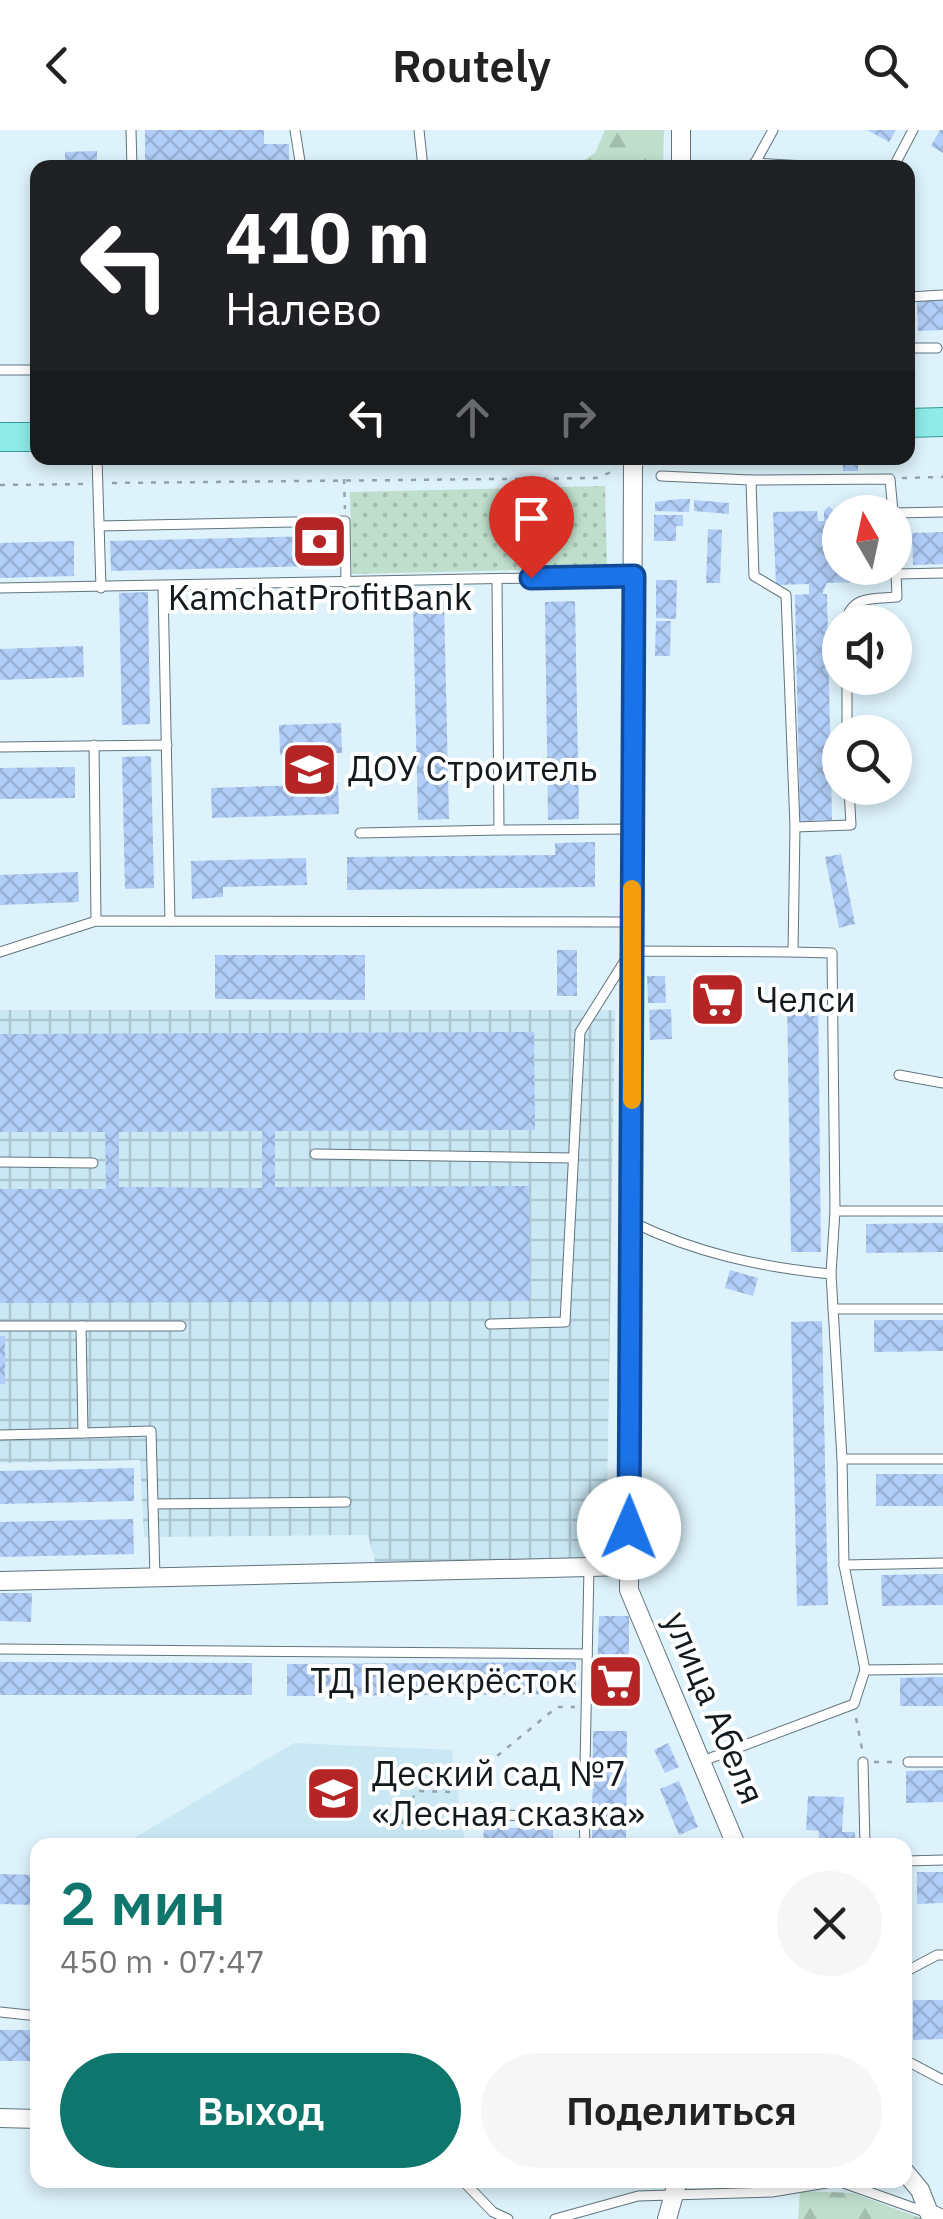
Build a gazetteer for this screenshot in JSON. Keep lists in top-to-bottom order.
{
  "streets": {
    "street": ["улица Абеля"]
  },
  "places": {
    "bank": ["KamchatProfitBank"],
    "school or university": ["ДОУ Строитель", "Деский сад №7 «Лесная сказка»"],
    "supermarket": ["Челси", "ТД Перекрёсток"]
  },
  "north": "top",
  "page": {
    "header": "Routely",
    "turn": ["410 m", "Налево"],
    "heading": ["2 мин", "450 m · 07:47"],
    "buttons": ["Выход", "Поделиться"]
  }
}
